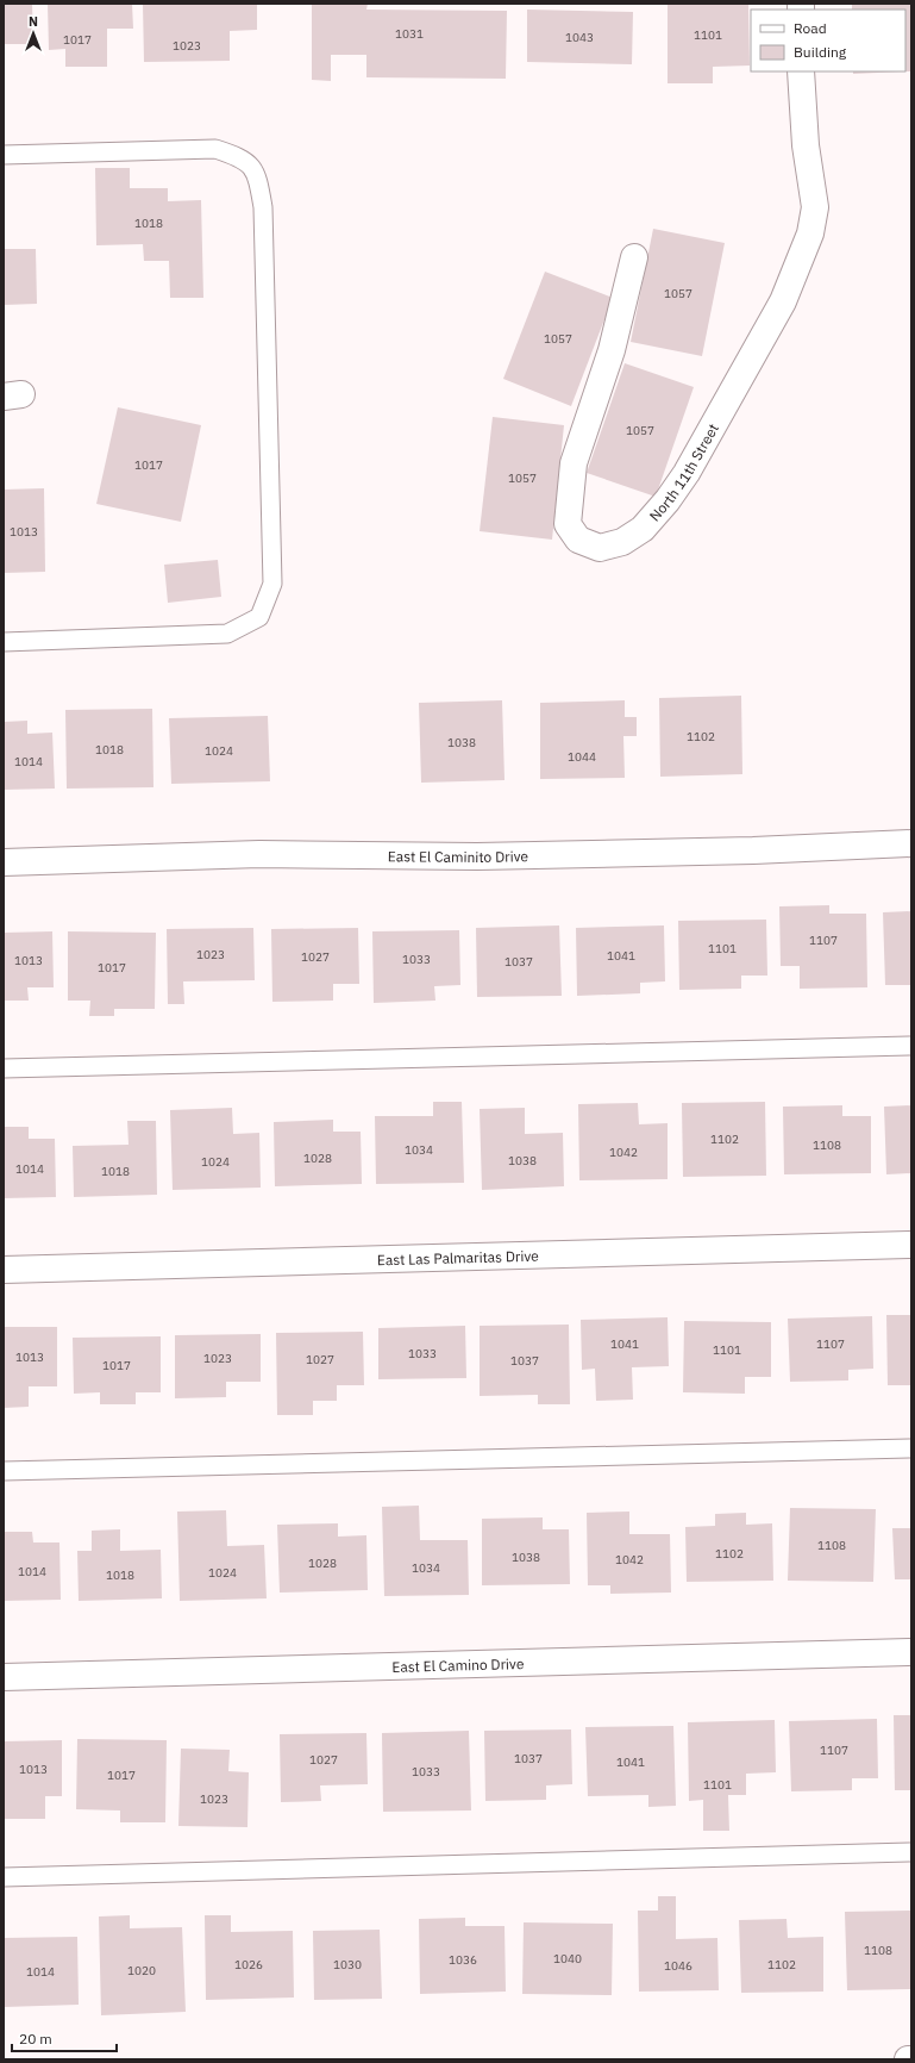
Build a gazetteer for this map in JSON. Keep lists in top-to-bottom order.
{
  "streets": {
    "street": [
      "North 11th Street",
      "East El Caminito Drive",
      "East Las Palmaritas Drive",
      "East El Camino Drive"
    ]
  },
  "house_numbers": [
    "1031",
    "1101",
    "1043",
    "1017",
    "1023",
    "1018",
    "1057",
    "1057",
    "1057",
    "1017",
    "1057",
    "1013",
    "1102",
    "1038",
    "1018",
    "1024",
    "1044",
    "1014",
    "1107",
    "1101",
    "1023",
    "1041",
    "1027",
    "1033",
    "1013",
    "1037",
    "1017",
    "1102",
    "1108",
    "1034",
    "1042",
    "1028",
    "1038",
    "1024",
    "1014",
    "1018",
    "1041",
    "1107",
    "1101",
    "1033",
    "1013",
    "1023",
    "1027",
    "1037",
    "1017",
    "1108",
    "1102",
    "1038",
    "1042",
    "1028",
    "1034",
    "1014",
    "1024",
    "1018",
    "1107",
    "1037",
    "1027",
    "1041",
    "1013",
    "1033",
    "1017",
    "1101",
    "1023",
    "1108",
    "1040",
    "1036",
    "1026",
    "1030",
    "1102",
    "1046",
    "1020",
    "1014"
  ],
  "legend": ["Road", "Building"],
  "scale_bar": "20 m",
  "north": "top"
}
